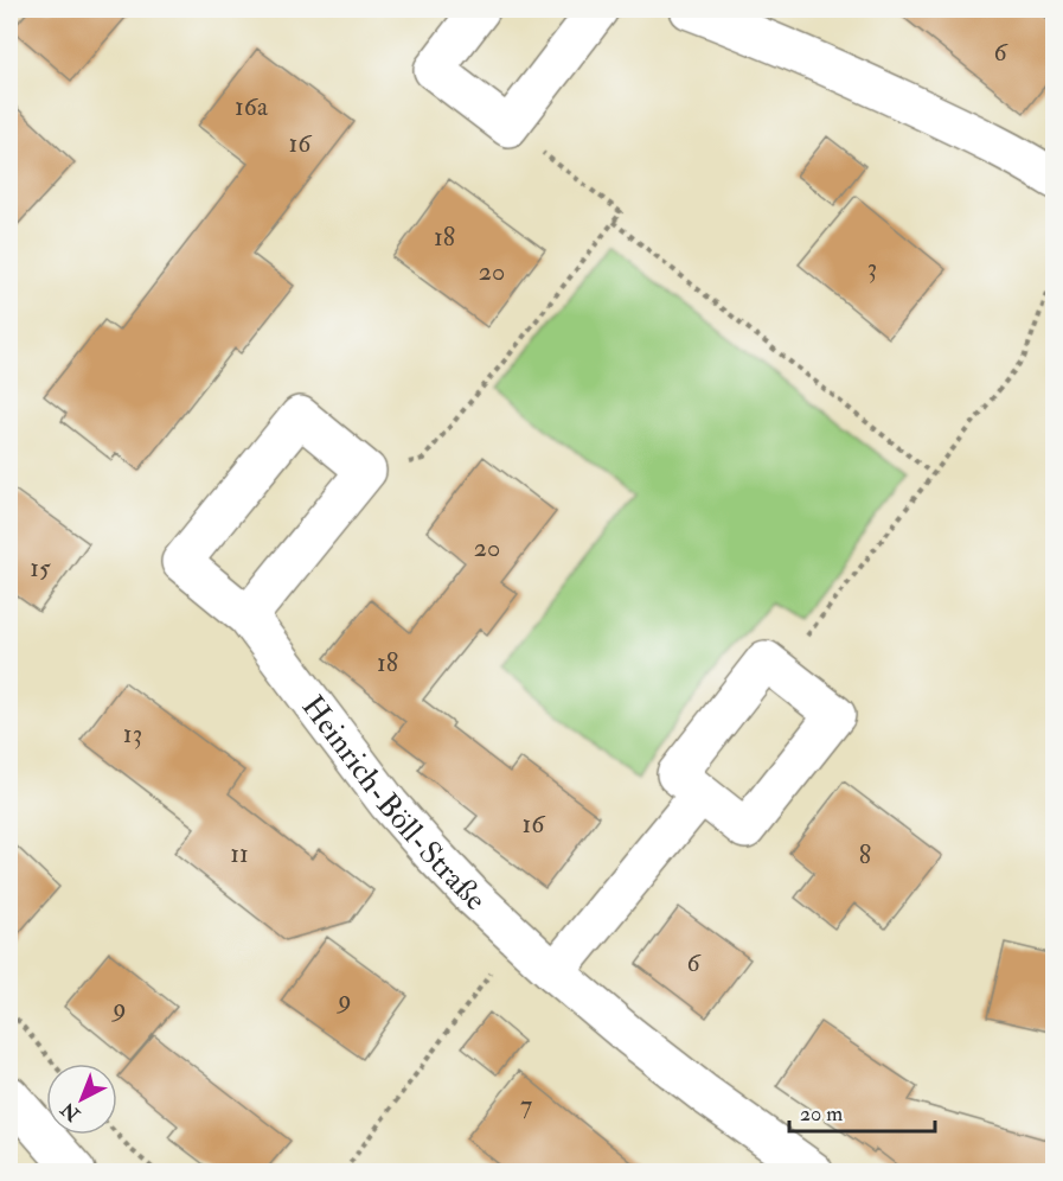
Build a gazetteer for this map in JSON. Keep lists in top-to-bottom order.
{
  "streets": {
    "street": ["Heinrich-Böll-Straße"]
  },
  "house_numbers": [
    "6",
    "16a",
    "16",
    "18",
    "3",
    "20",
    "20",
    "15",
    "18",
    "13",
    "16",
    "11",
    "8",
    "6",
    "9",
    "9",
    "7"
  ],
  "scale_bar": "20 m",
  "north": "bottom left"
}
